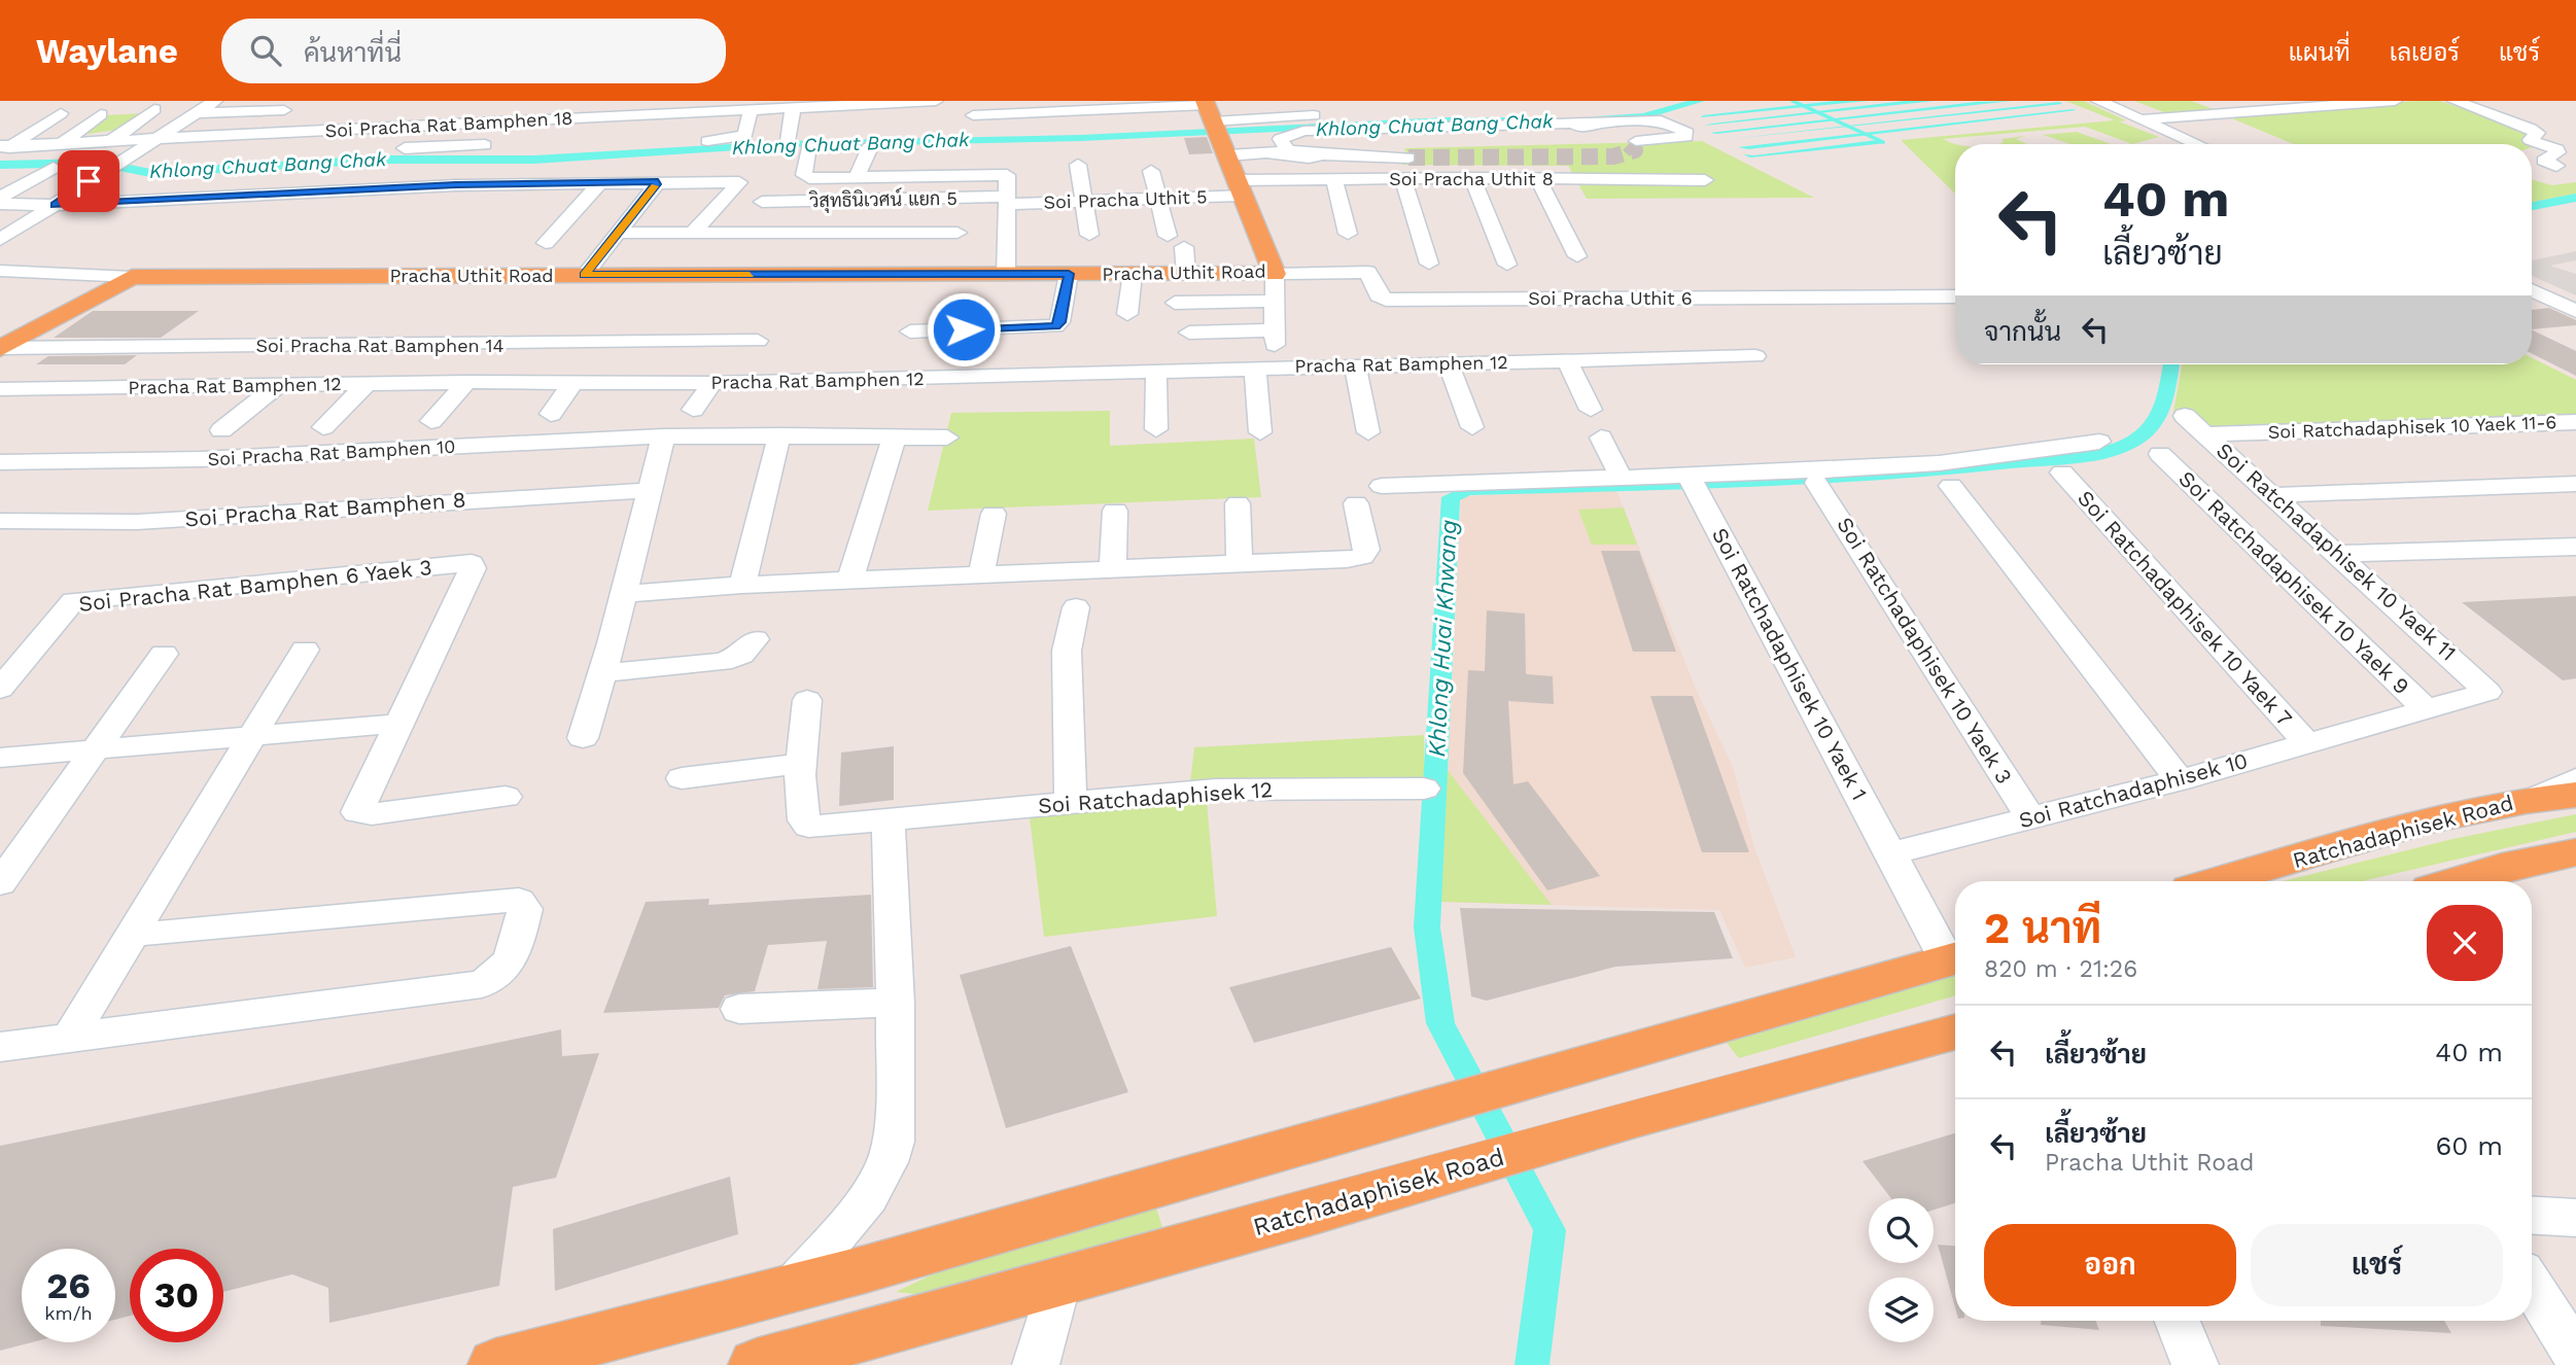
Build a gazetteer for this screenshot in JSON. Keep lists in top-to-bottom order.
{
  "streets": {
    "main road": ["Pracha Uthit Road", "Ratchadaphisek Road"],
    "street": [
      "Soi Pracha Rat Bamphen 18",
      "Soi Pracha Uthit 8",
      "วิสุทธินิเวศน์ แยก 5",
      "Soi Pracha Uthit 5",
      "Soi Pracha Uthit 6",
      "Soi Pracha Rat Bamphen 14",
      "Pracha Rat Bamphen 12",
      "Soi Ratchadaphisek 10 Yaek 11-6",
      "Soi Pracha Rat Bamphen 10",
      "Soi Pracha Rat Bamphen 8",
      "Soi Ratchadaphisek 10 Yaek 11",
      "Soi Ratchadaphisek 10 Yaek 9",
      "Soi Pracha Rat Bamphen 6 Yaek 3",
      "Soi Ratchadaphisek 10 Yaek 7",
      "Soi Ratchadaphisek 10 Yaek 3",
      "Soi Ratchadaphisek 10 Yaek 1",
      "Soi Ratchadaphisek 10",
      "Soi Ratchadaphisek 12"
    ]
  },
  "crossings": [
    ["Soi Pracha Uthit 8", "Soi Pracha Uthit 5"],
    ["Soi Pracha Uthit 8", "Pracha Uthit Road"],
    ["วิสุทธินิเวศน์ แยก 5", "Soi Pracha Uthit 5"],
    ["Soi Pracha Uthit 5", "Pracha Uthit Road"],
    ["Pracha Uthit Road", "Soi Pracha Uthit 6"],
    ["Soi Ratchadaphisek 10 Yaek 11-6", "Soi Ratchadaphisek 10 Yaek 11"],
    ["Soi Ratchadaphisek 10 Yaek 11", "Soi Ratchadaphisek 10"],
    ["Soi Ratchadaphisek 10 Yaek 9", "Soi Ratchadaphisek 10"],
    ["Soi Ratchadaphisek 10 Yaek 7", "Soi Ratchadaphisek 10"],
    ["Soi Ratchadaphisek 10 Yaek 3", "Soi Ratchadaphisek 10"],
    ["Soi Ratchadaphisek 10 Yaek 1", "Soi Ratchadaphisek 10"]
  ],
  "water": ["Khlong Chuat Bang Chak", "Khlong Huai Khwang"],
  "page": {
    "header": "Waylane",
    "search": "ค้นหาที่นี่",
    "nav": ["แผนที่", "เลเยอร์", "แชร์"],
    "turn": ["40 m", "เลี้ยวซ้าย"],
    "then": "จากนั้น",
    "heading": ["2 นาที", "820 m · 21:26"],
    "list": [
      {
        "name": "เลี้ยวซ้าย",
        "value": "40 m"
      },
      {
        "name": "เลี้ยวซ้าย",
        "note": "Pracha Uthit Road",
        "value": "60 m"
      }
    ],
    "buttons": ["ออก", "แชร์"],
    "speed": "26 km/h",
    "limit": "30"
  }
}
